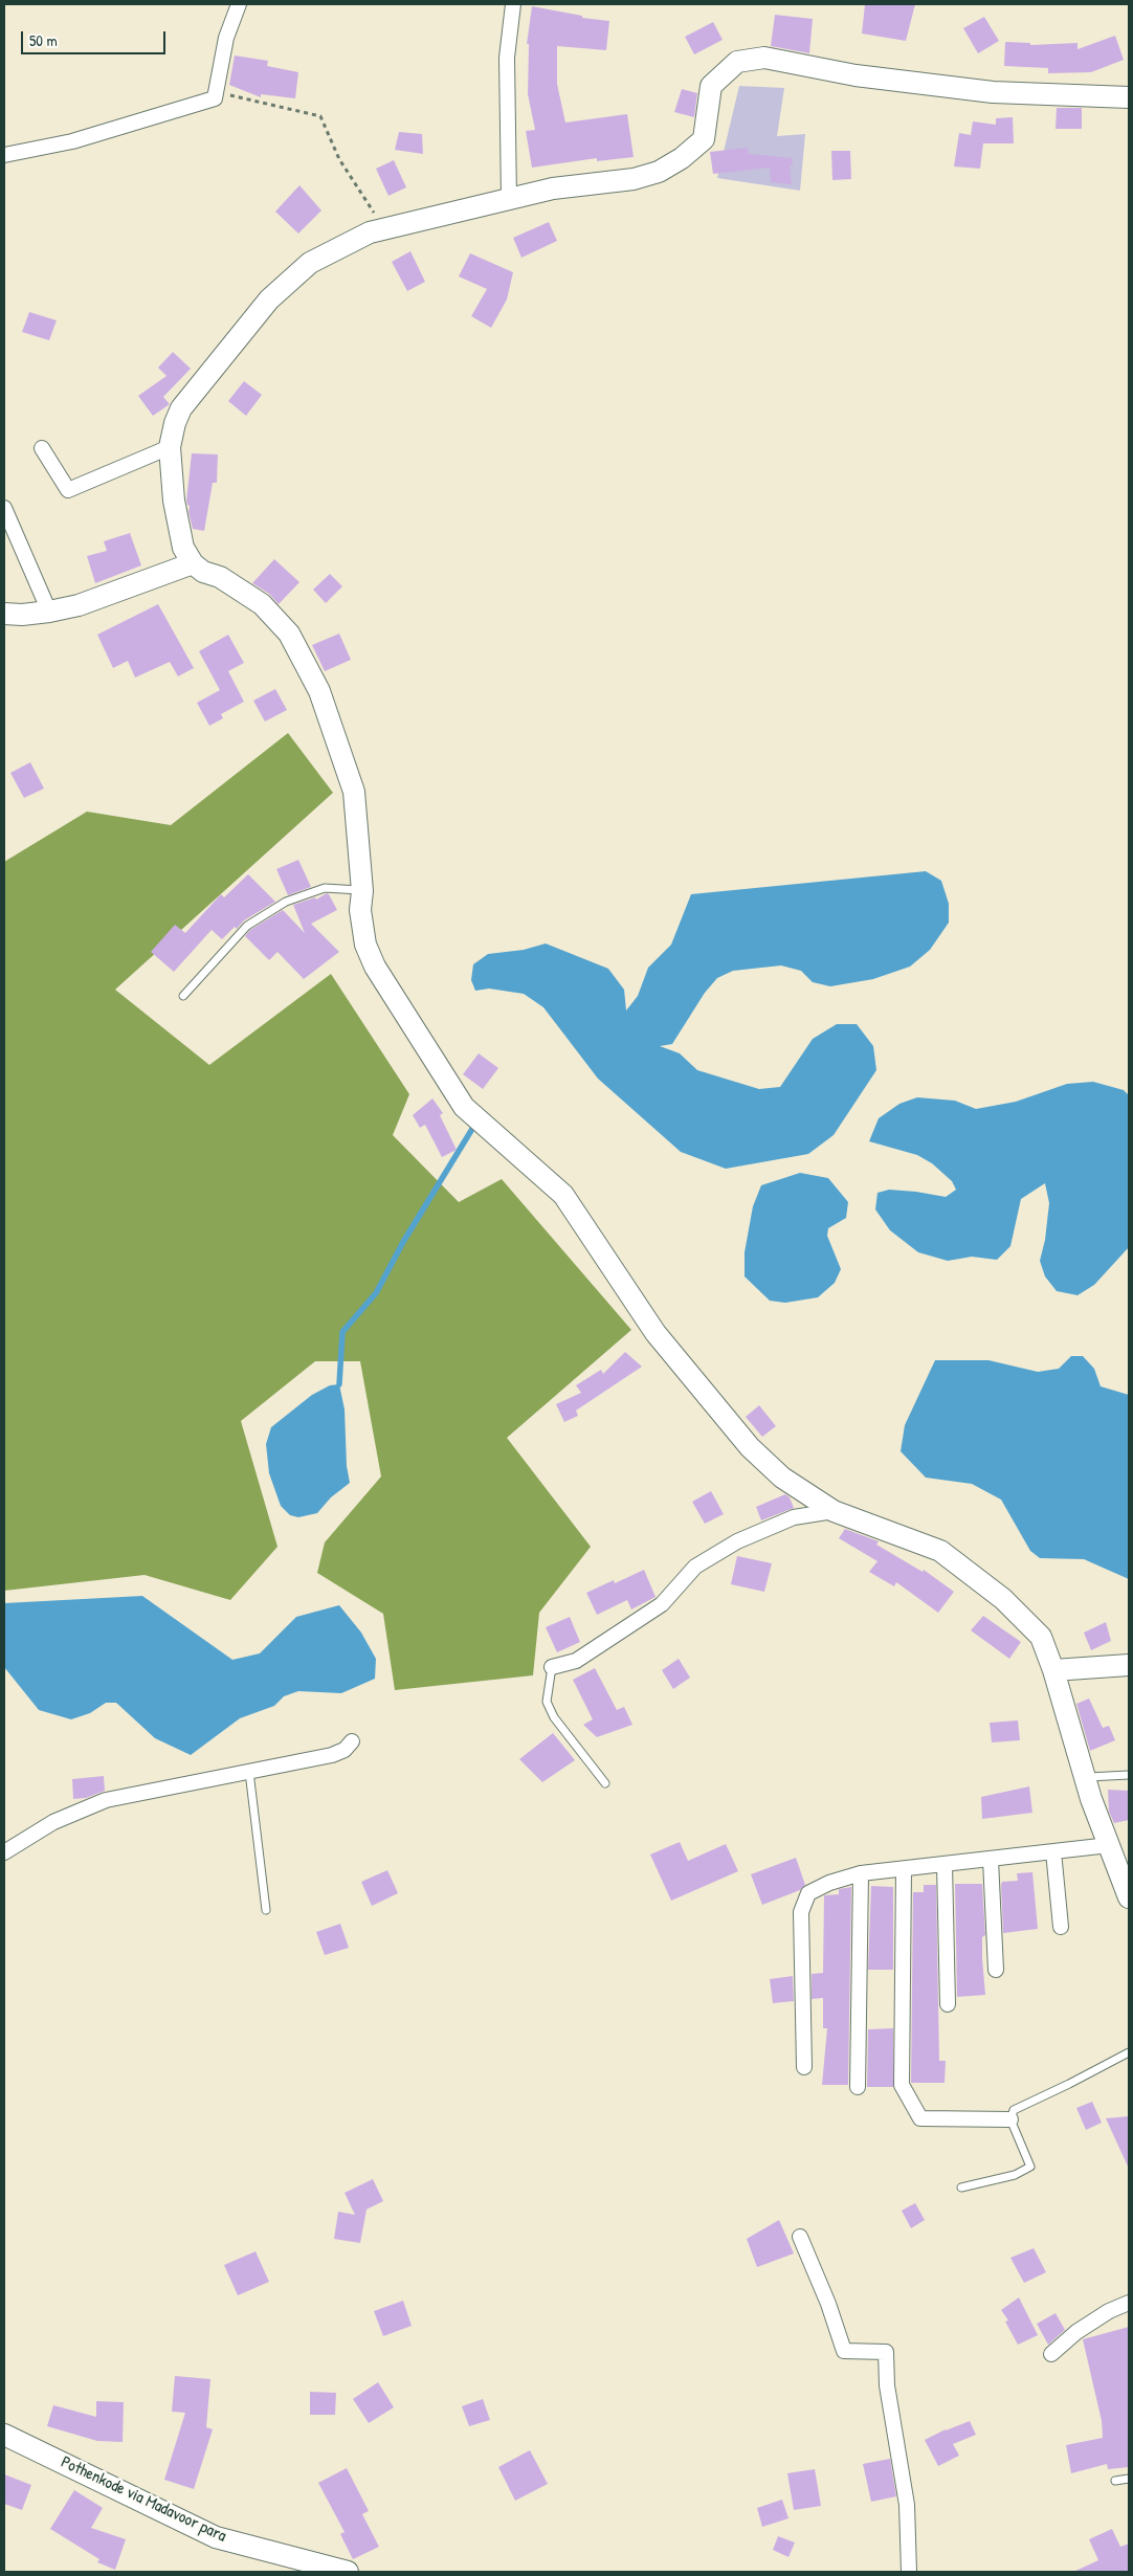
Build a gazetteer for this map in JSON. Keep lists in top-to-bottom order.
{
  "streets": {
    "main road": ["Pothenkode via Madavoor para"]
  },
  "scale_bar": "50 m"
}
